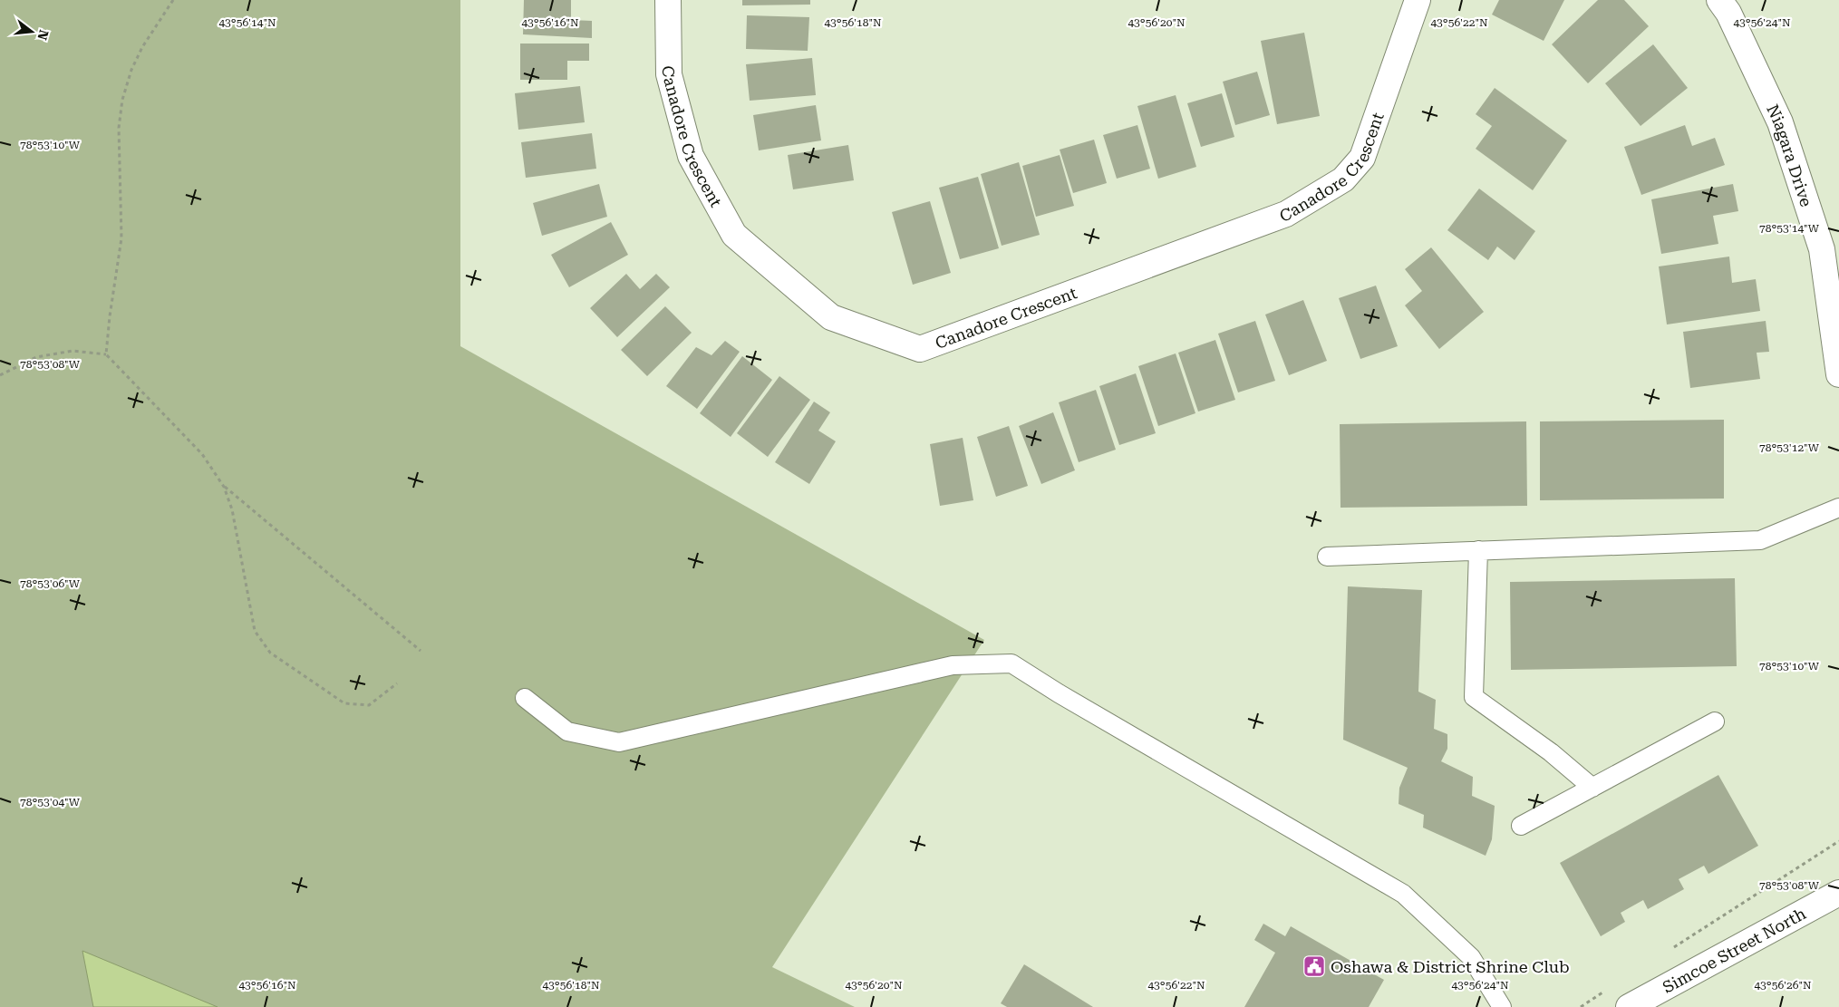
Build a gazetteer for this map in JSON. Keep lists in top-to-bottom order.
{
  "streets": {
    "street": ["Canadore Crescent", "Niagara Drive", "Simcoe Street North"]
  },
  "places": {
    "public building": ["Oshawa & District Shrine Club"]
  },
  "north": "right",
  "coordinates": [
    "43°56'14\"N",
    "43°56'16\"N",
    "43°56'18\"N",
    "43°56'20\"N",
    "43°56'22\"N",
    "43°56'24\"N",
    "78°53'10\"W",
    "78°53'14\"W",
    "78°53'08\"W",
    "78°53'12\"W",
    "78°53'06\"W",
    "78°53'04\"W",
    "43°56'26\"N"
  ]
}
